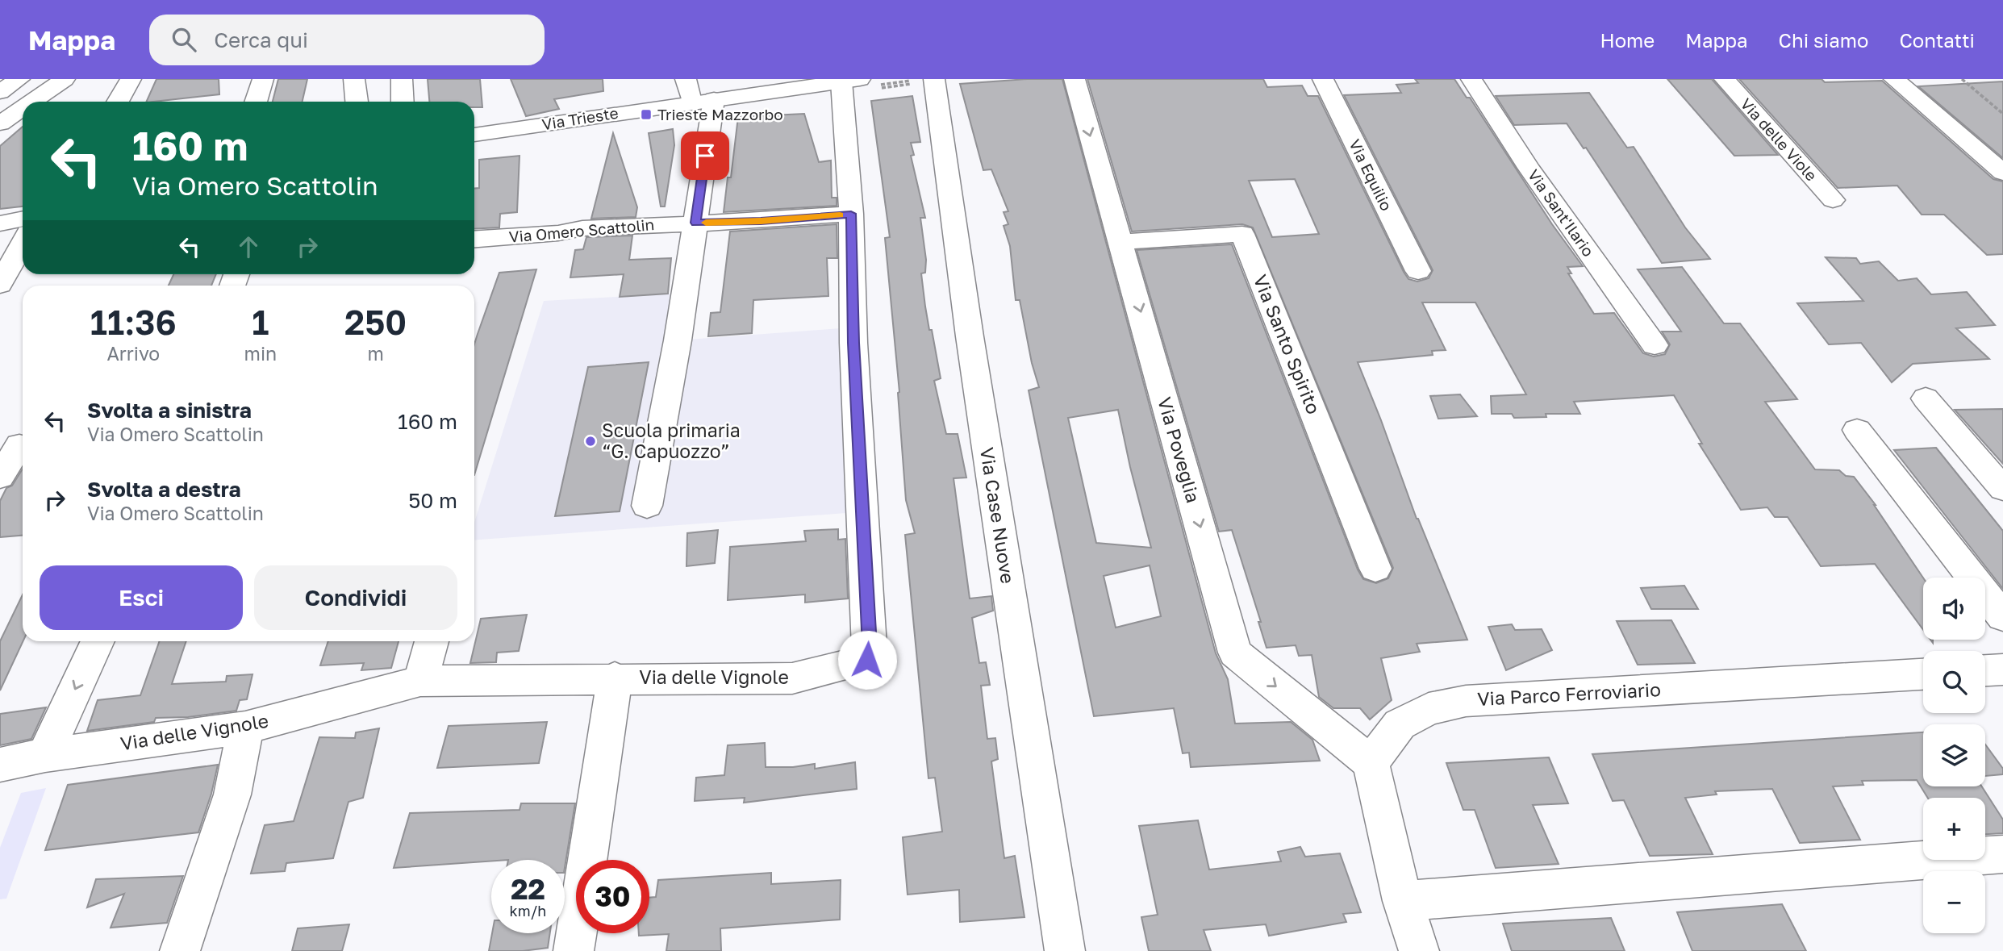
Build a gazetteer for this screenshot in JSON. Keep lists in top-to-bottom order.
{
  "streets": {
    "main road": [
      "Via Trieste",
      "Via delle Viole",
      "Via Equilio",
      "Via Sant'Ilario",
      "Via Omero Scattolin",
      "Via Santo Spirito",
      "Via Poveglia",
      "Via Case Nuove",
      "Via delle Vignole",
      "Via Parco Ferroviario"
    ]
  },
  "crossings": [
    ["Via Trieste", "Via delle Vignole"],
    ["Via Omero Scattolin", "Via delle Vignole"],
    ["Via Santo Spirito", "Via Poveglia"],
    ["Via Poveglia", "Via Parco Ferroviario"]
  ],
  "one_way": ["Via Poveglia"],
  "places": {
    "transit": ["Trieste Mazzorbo"],
    "other": ["Scuola primaria “G. Capuozzo”"]
  },
  "page": {
    "header": "Mappa",
    "search": "Cerca qui",
    "nav": [
      "Home",
      "Mappa",
      "Chi siamo",
      "Contatti"
    ],
    "turn": ["160 m", "Via Omero Scattolin"],
    "eta": [
      "11:36",
      "Arrivo",
      "1",
      "min",
      "250",
      "m"
    ],
    "list": [
      {
        "name": "Svolta a sinistra",
        "note": "Via Omero Scattolin",
        "value": "160 m"
      },
      {
        "name": "Svolta a destra",
        "note": "Via Omero Scattolin",
        "value": "50 m"
      }
    ],
    "buttons": ["Esci", "Condividi"],
    "map_buttons": ["+", "−"],
    "speed": "22 km/h",
    "limit": "30"
  }
}
